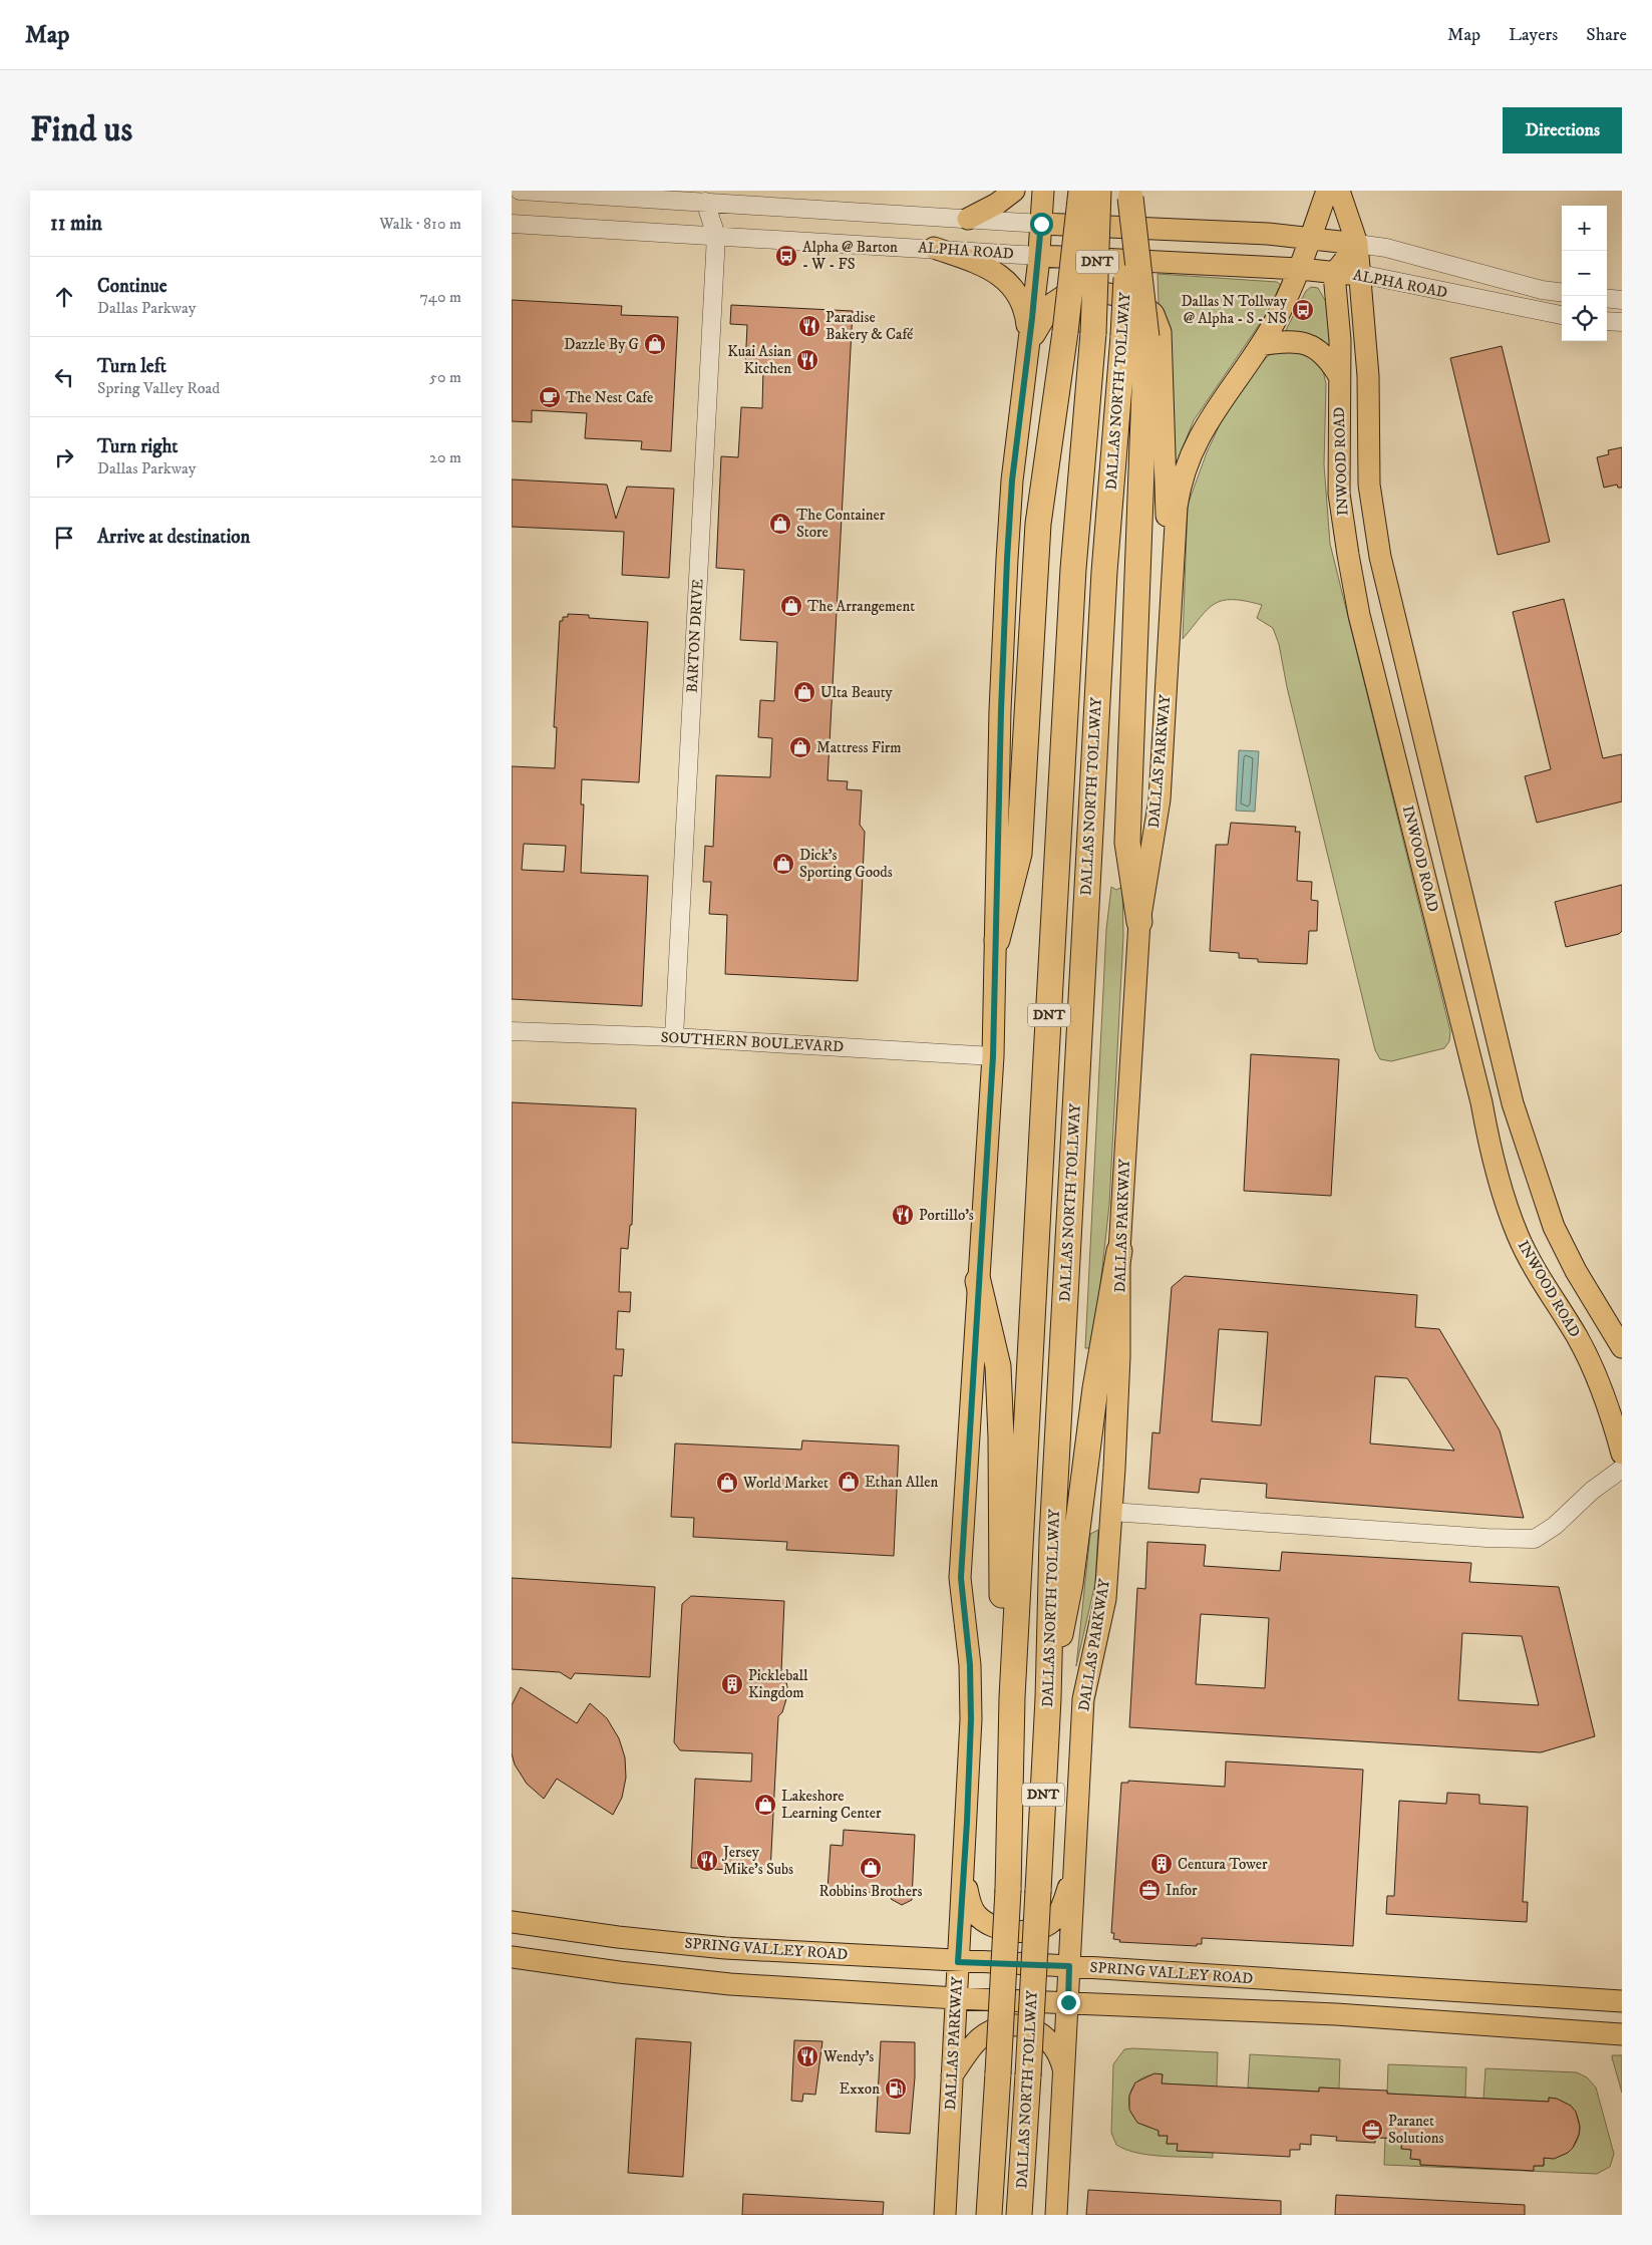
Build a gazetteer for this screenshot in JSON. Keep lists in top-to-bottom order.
{
  "streets": {
    "highway": ["DNT", "DALLAS NORTH TOLLWAY"],
    "main road": [
      "ALPHA ROAD",
      "INWOOD ROAD",
      "DALLAS PARKWAY",
      "SPRING VALLEY ROAD"
    ],
    "street": ["BARTON DRIVE", "SOUTHERN BOULEVARD"]
  },
  "crossings": [
    ["ALPHA ROAD", "INWOOD ROAD"],
    ["ALPHA ROAD", "BARTON DRIVE"],
    ["ALPHA ROAD", "DALLAS PARKWAY"],
    ["BARTON DRIVE", "SOUTHERN BOULEVARD"],
    ["DALLAS PARKWAY", "SOUTHERN BOULEVARD"],
    ["DALLAS PARKWAY", "SPRING VALLEY ROAD"]
  ],
  "places": {
    "bus stop": ["Alpha @ Barton - W - FS", "Dallas N Tollway @ Alpha - S - NS"],
    "restaurant": [
      "Paradise Bakery & Café",
      "Kuai Asian Kitchen",
      "Portillo's",
      "Jersey Mike's Subs",
      "Wendy's"
    ],
    "shop": [
      "Dazzle By G",
      "The Container Store",
      "The Arrangement",
      "Ulta Beauty",
      "Mattress Firm",
      "Dick's Sporting Goods",
      "Ethan Allen",
      "World Market",
      "Lakeshore Learning Center",
      "Robbins Brothers"
    ],
    "cafe": ["The Nest Cafe"],
    "building": ["Pickleball Kingdom", "Centura Tower"],
    "office": ["Infor", "Paranet Solutions"],
    "fuel station": ["Exxon"]
  },
  "page": {
    "header": "Map",
    "nav": ["Map", "Layers", "Share"],
    "buttons": "Directions",
    "title": "Find us",
    "heading": ["11 min", "Walk · 810 m"],
    "map_buttons": ["+", "−"],
    "list": [
      ["Continue", "Dallas Parkway", "740 m"],
      ["Turn left", "Spring Valley Road", "50 m"],
      ["Turn right", "Dallas Parkway", "20 m"],
      "Arrive at destination"
    ]
  }
}
